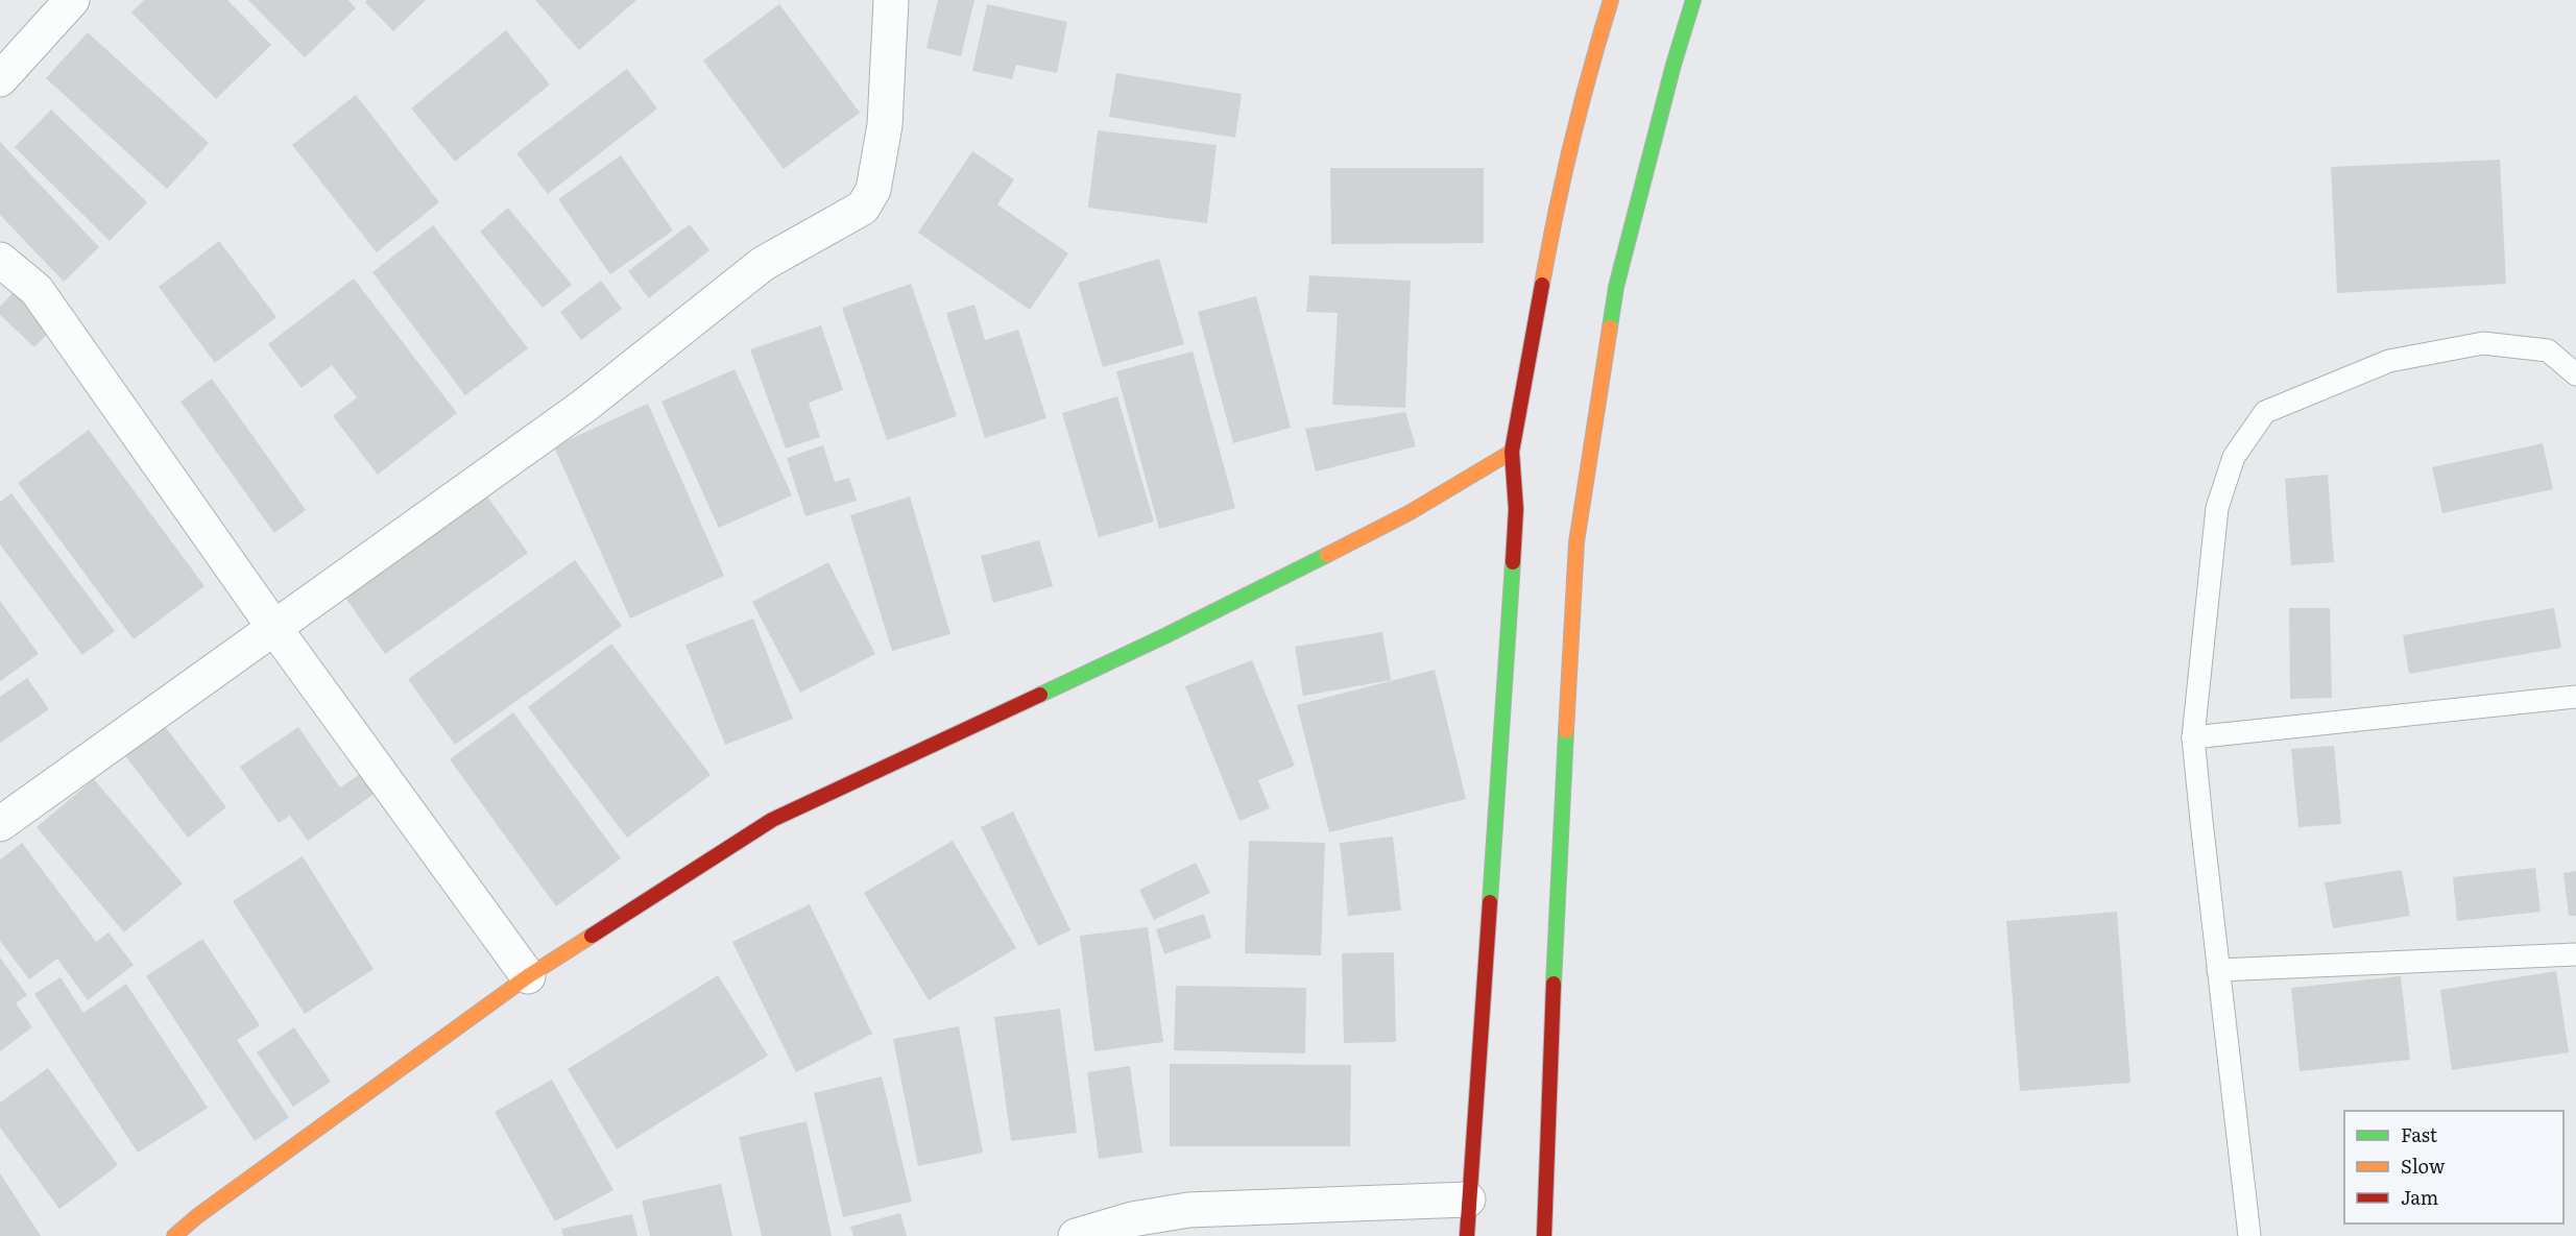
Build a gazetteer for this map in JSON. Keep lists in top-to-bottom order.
{
  "legend": ["Fast", "Slow", "Jam"]
}
